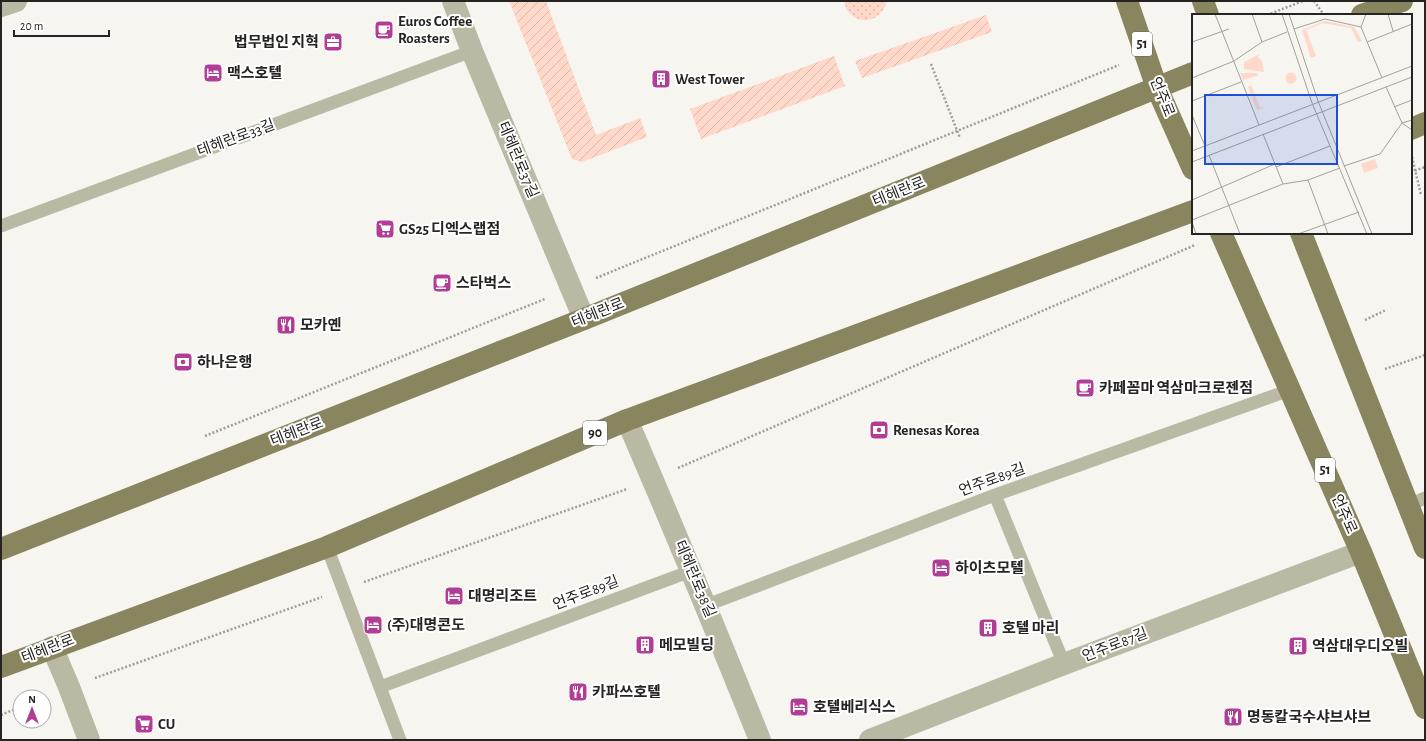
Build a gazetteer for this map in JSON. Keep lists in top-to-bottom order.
{
  "streets": {
    "main road": [
      "51",
      "언주로",
      "테헤란로",
      "90"
    ],
    "street": ["테헤란로37길", "테헤란로38길", "언주로87길"],
    "lane": ["테헤란로33길", "언주로89길"]
  },
  "crossings": [
    ["언주로", "테헤란로"],
    ["언주로", "언주로89길"],
    ["언주로", "언주로87길"],
    ["테헤란로33길", "테헤란로37길"],
    ["테헤란로37길", "테헤란로"],
    ["테헤란로", "테헤란로38길"],
    ["언주로89길", "테헤란로38길"]
  ],
  "places": {
    "cafe": ["Euros Coffee Roasters", "스타벅스", "카페꼼마 역삼마크로젠점"],
    "office": ["법무법인 지혁"],
    "hotel": [
      "맥스호텔",
      "하이츠모텔",
      "대명리조트",
      "(주)대명콘도",
      "호텔베리식스"
    ],
    "building": [
      "West Tower",
      "호텔 마리",
      "메모빌딩",
      "역삼대우디오빌"
    ],
    "supermarket": ["GS25 디엑스랩점", "CU"],
    "restaurant": ["모카옌", "카파쓰호텔", "명동칼국수샤브샤브"],
    "bank": ["하나은행", "Renesas Korea"]
  },
  "scale_bar": "20 m",
  "north": "top"
}
